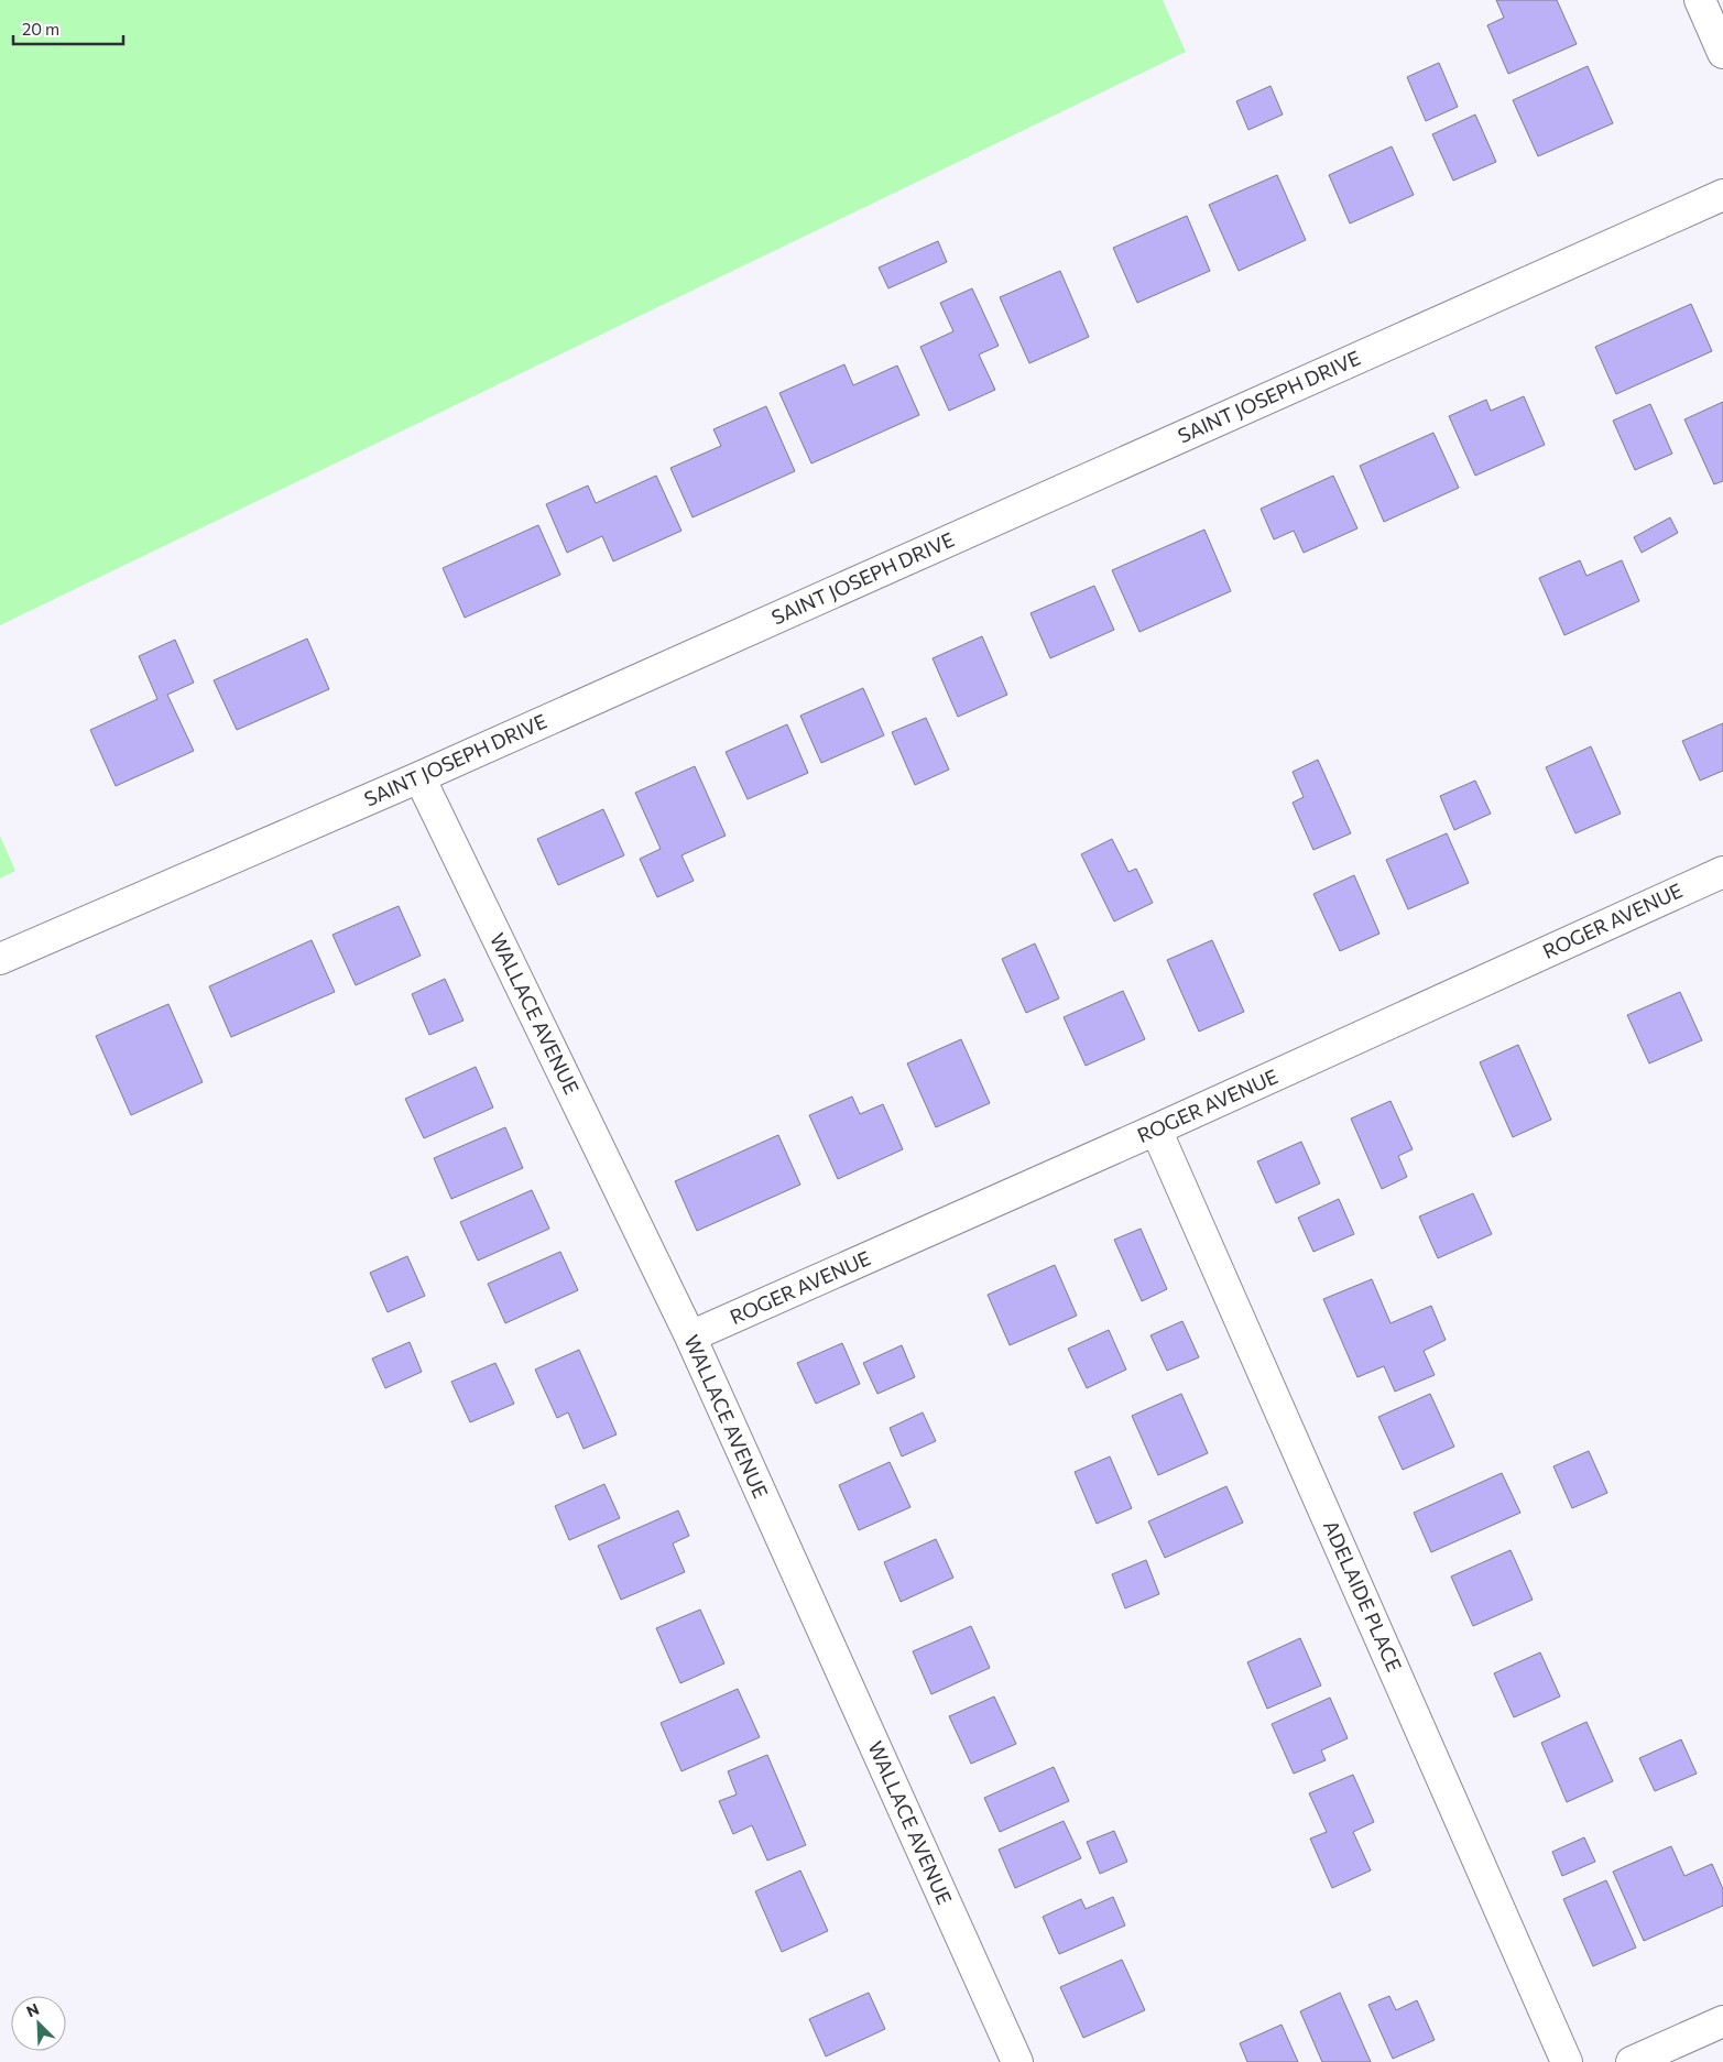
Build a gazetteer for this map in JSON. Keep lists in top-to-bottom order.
{
  "streets": {
    "street": [
      "SAINT JOSEPH DRIVE",
      "ROGER AVENUE",
      "WALLACE AVENUE",
      "ADELAIDE PLACE"
    ]
  },
  "crossings": [
    ["SAINT JOSEPH DRIVE", "WALLACE AVENUE"],
    ["ROGER AVENUE", "WALLACE AVENUE"],
    ["ROGER AVENUE", "ADELAIDE PLACE"]
  ],
  "scale_bar": "20 m",
  "north": "top left"
}
